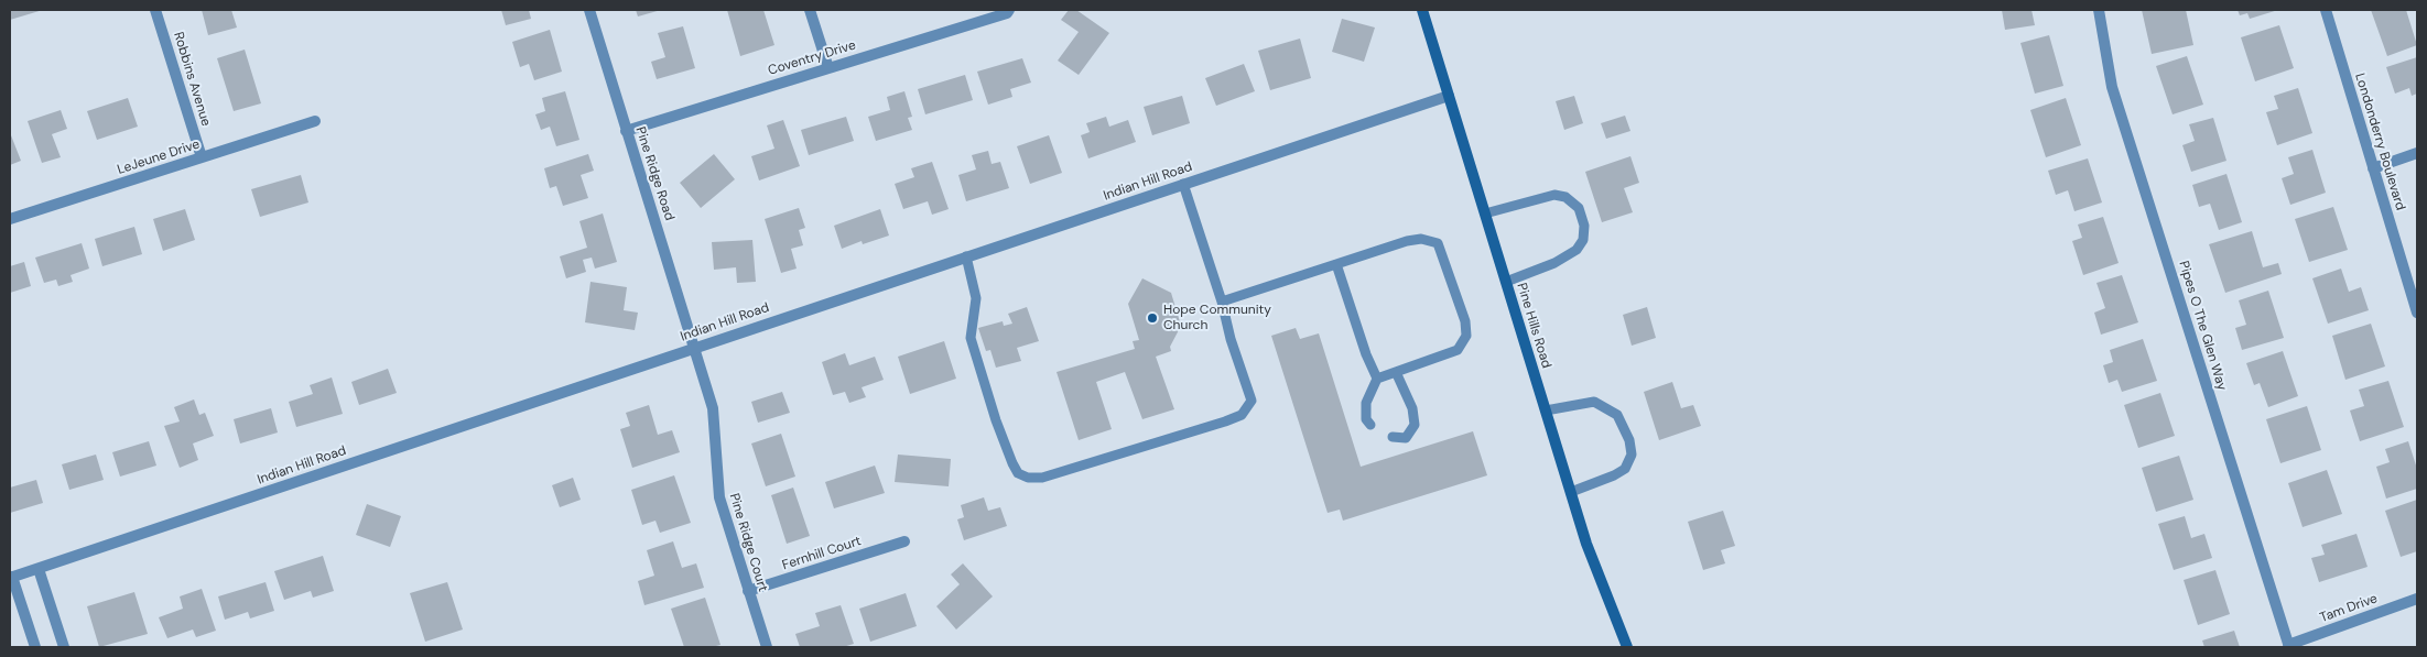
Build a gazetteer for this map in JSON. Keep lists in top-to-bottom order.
{
  "streets": {
    "main road": ["Pine Hills Road"],
    "street": [
      "Coventry Drive",
      "Robbins Avenue",
      "Londonderry Boulevard",
      "LeJeune Drive",
      "Pine Ridge Road",
      "Indian Hill Road",
      "Pipes O The Glen Way",
      "Pine Ridge Court",
      "Fernhill Court",
      "Tam Drive"
    ]
  },
  "crossings": [
    ["Coventry Drive", "Pine Ridge Road"],
    ["Robbins Avenue", "LeJeune Drive"],
    ["Pine Ridge Road", "Indian Hill Road"],
    ["Pine Ridge Road", "Pine Ridge Court"],
    ["Indian Hill Road", "Pine Hills Road"],
    ["Indian Hill Road", "Pine Ridge Court"],
    ["Pipes O The Glen Way", "Tam Drive"],
    ["Pine Ridge Court", "Fernhill Court"]
  ],
  "places": ["Hope Community Church"]
}
